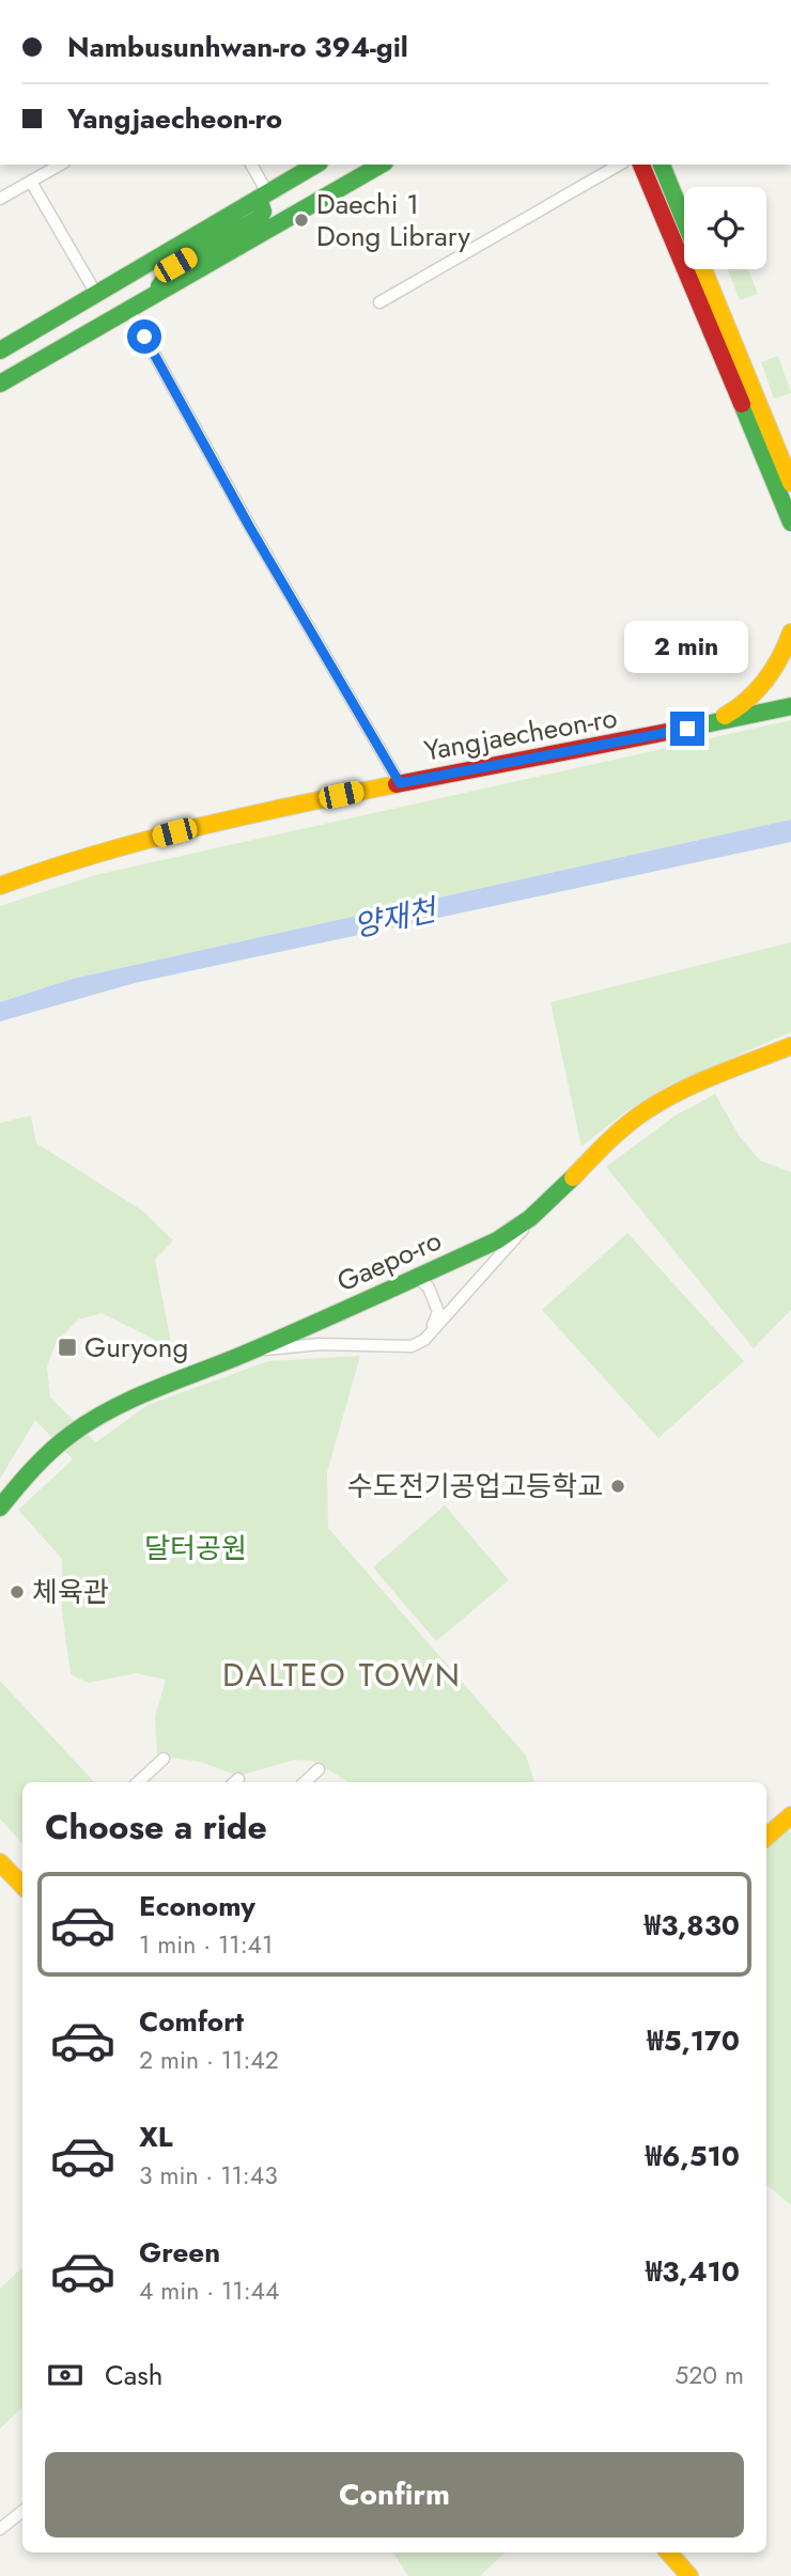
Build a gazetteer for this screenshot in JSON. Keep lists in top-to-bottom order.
{
  "streets": {
    "street": ["Yangjaecheon-ro", "Gaepo-ro"]
  },
  "districts": ["DALTEO TOWN"],
  "water": ["양재천"],
  "parks": ["달터공원"],
  "places": {
    "other": ["Daechi 1 Dong Library", "수도전기공업고등학교", "체육관"],
    "transit": ["Guryong"]
  },
  "page": {
    "banner": ["Nambusunhwan-ro 394-gil", "Yangjaecheon-ro"],
    "bubble": "2 min",
    "heading": "Choose a ride",
    "list": [
      {
        "name": "Economy",
        "note": "1 min · 11:41",
        "value": "₩3,830"
      },
      {
        "name": "Comfort",
        "note": "2 min · 11:42",
        "value": "₩5,170"
      },
      {
        "name": "XL",
        "note": "3 min · 11:43",
        "value": "₩6,510"
      },
      {
        "name": "Green",
        "note": "4 min · 11:44",
        "value": "₩3,410"
      }
    ],
    "pay": ["Cash", "520 m"],
    "buttons": "Confirm"
  }
}
